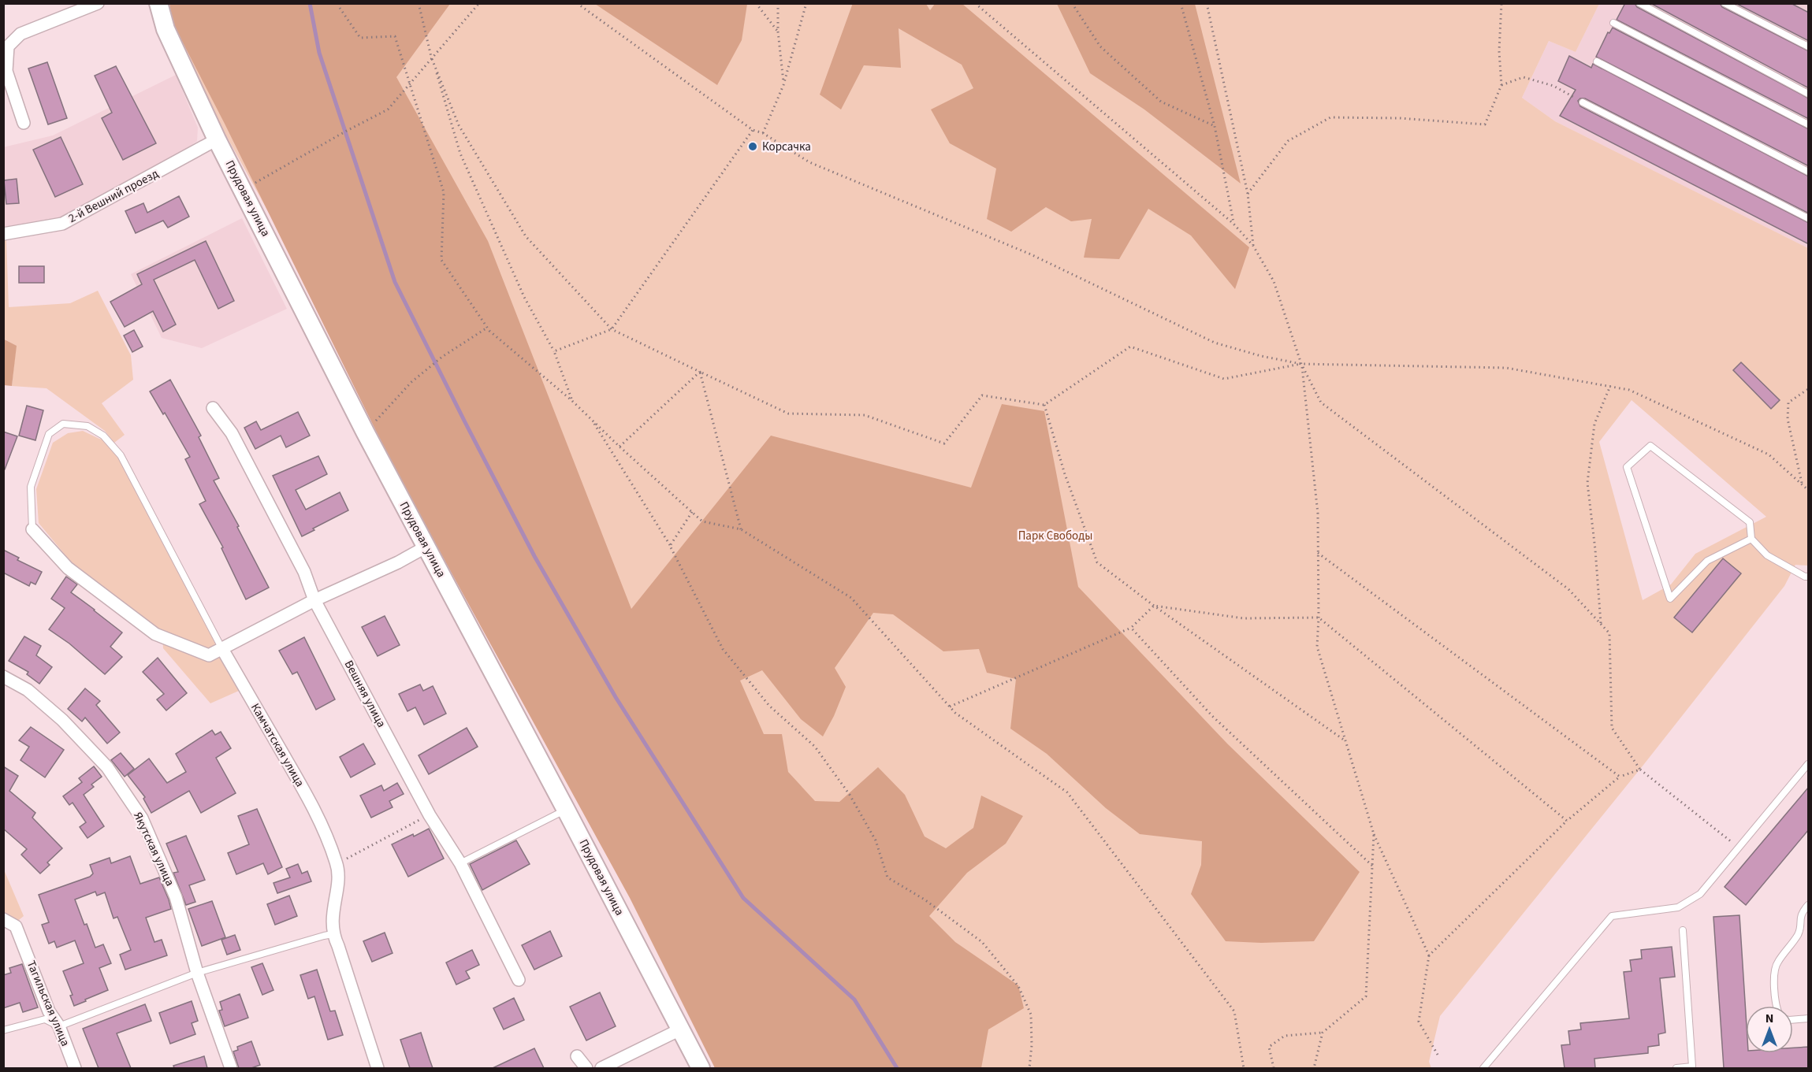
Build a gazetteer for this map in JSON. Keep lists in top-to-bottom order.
{
  "streets": {
    "main road": ["Прудовая улица"],
    "street": [
      "2-й Вешний проезд",
      "Вешняя улица",
      "Камчатская улица",
      "Якутская улица",
      "Тагильская улица"
    ]
  },
  "crossings": [
    ["2-й Вешний проезд", "Прудовая улица"]
  ],
  "parks": ["Парк Свободы"],
  "places": ["Корсачка"],
  "north": "top"
}
